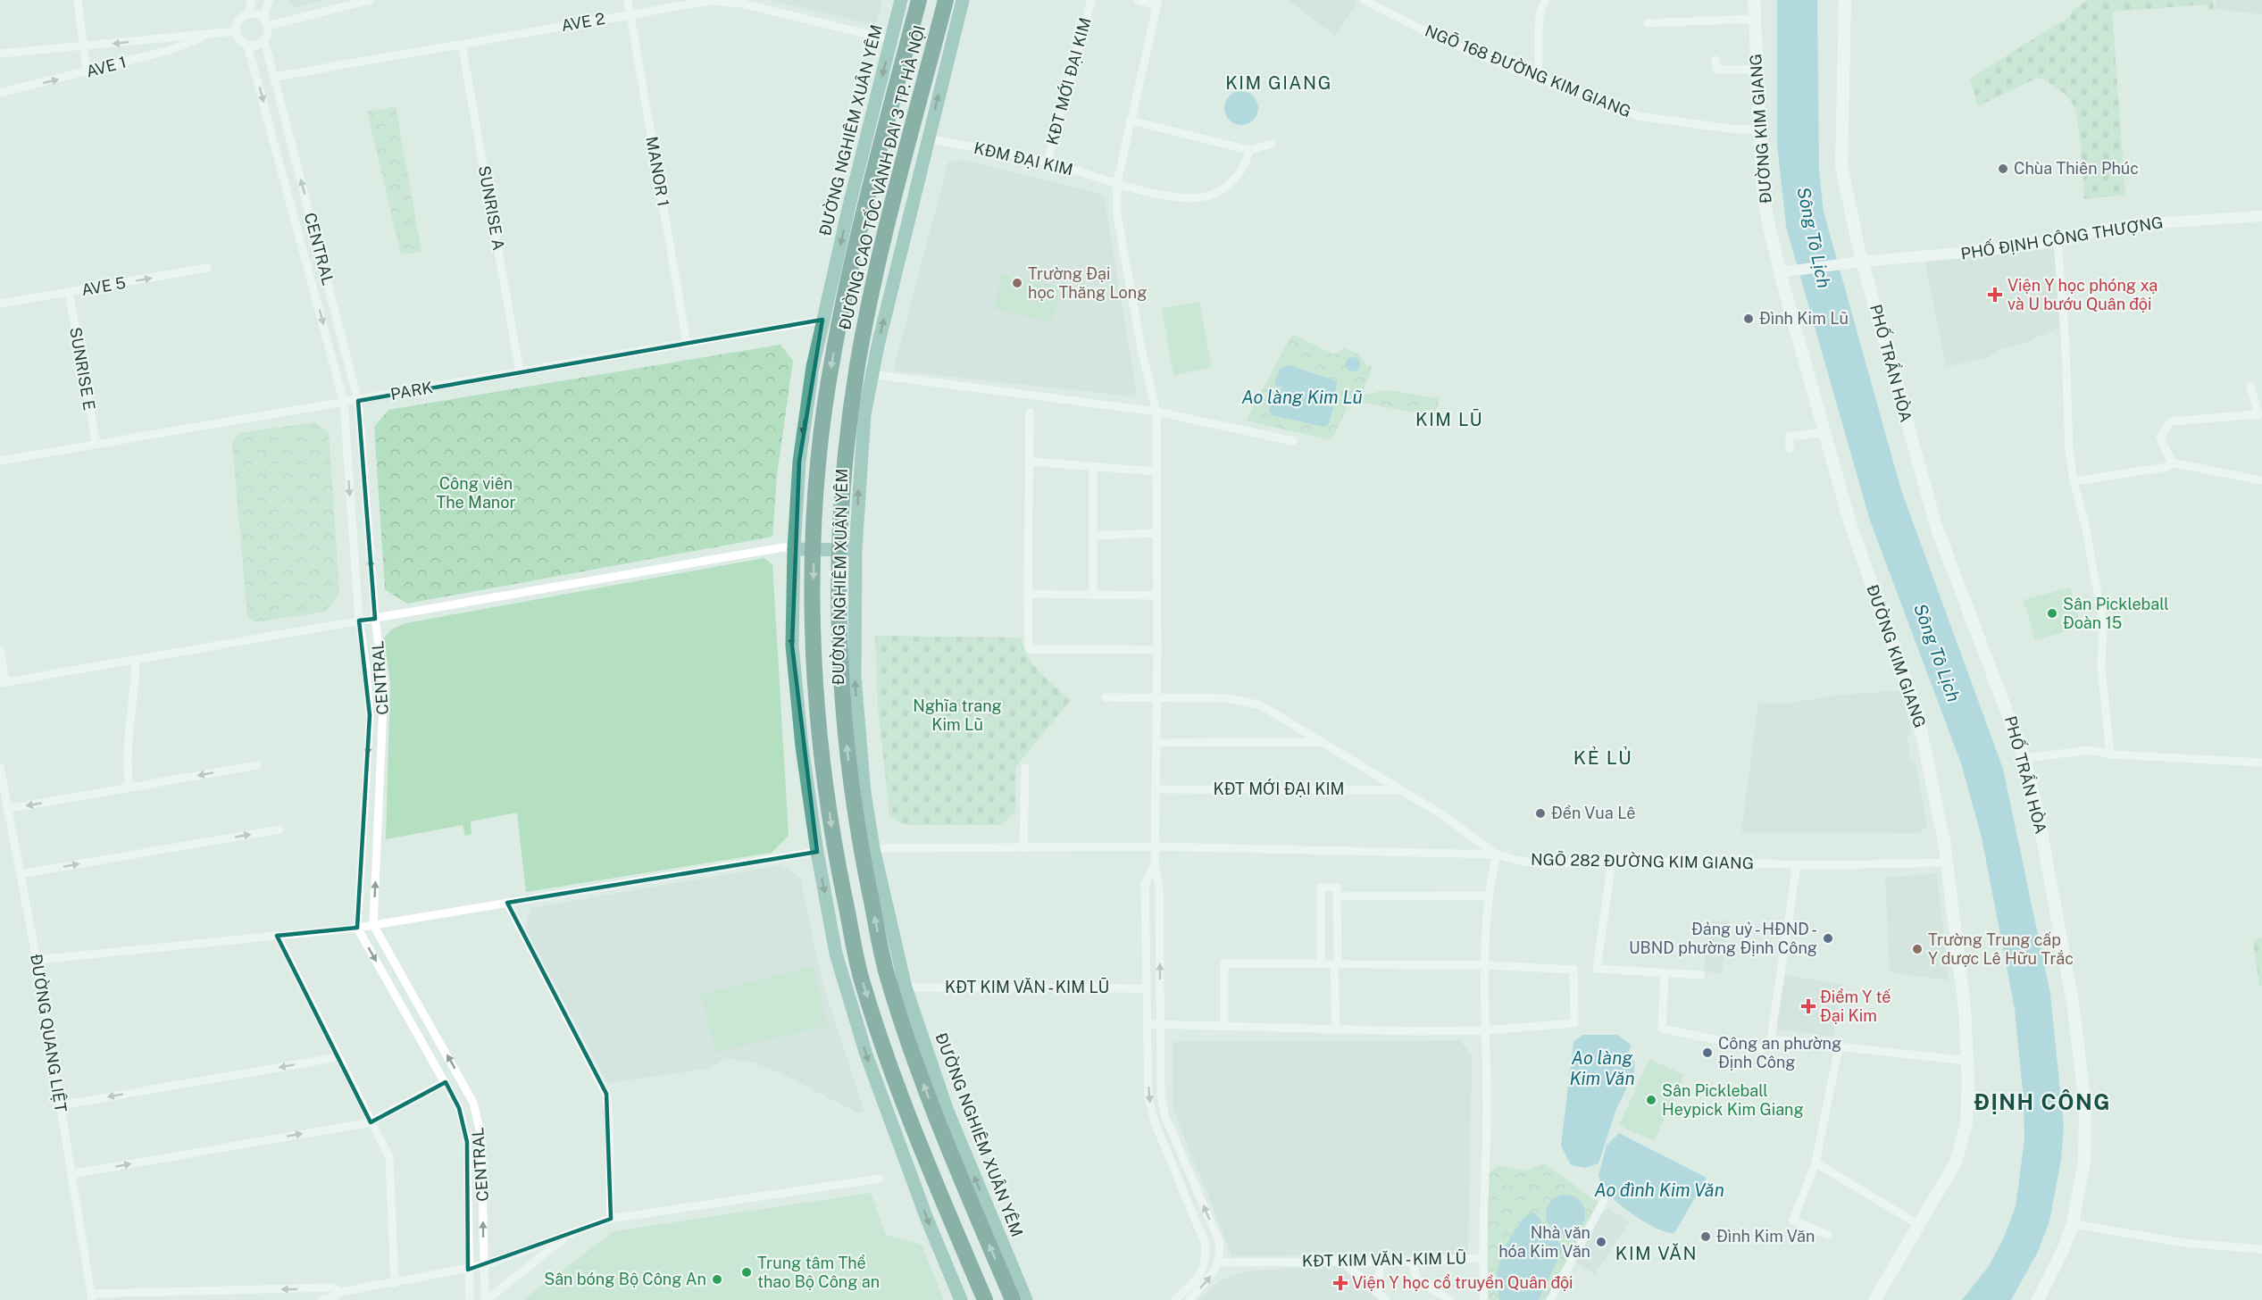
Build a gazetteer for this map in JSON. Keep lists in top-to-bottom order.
{
  "streets": {
    "highway": ["ĐƯỜNG CAO TỐC VÀNH ĐAI 3 TP. HÀ NỘI"],
    "main road": ["ĐƯỜNG KIM GIANG", "ĐƯỜNG NGHIÊM XUÂN YÊM", "PHỐ TRẦN HÒA"],
    "street": [
      "AVE 2",
      "AVE 1",
      "NGÕ 168 ĐƯỜNG KIM GIANG",
      "KĐT MỚI ĐẠI KIM",
      "KĐM ĐẠI KIM",
      "MANOR 1",
      "SUNRISE A",
      "PHỐ ĐỊNH CÔNG THƯỢNG",
      "CENTRAL",
      "AVE 5",
      "SUNRISE E",
      "PARK",
      "NGÕ 282 ĐƯỜNG KIM GIANG",
      "KĐT KIM VĂN - KIM LŨ",
      "ĐƯỜNG QUANG LIỆT"
    ]
  },
  "crossings": [
    ["AVE 2", "ĐƯỜNG NGHIÊM XUÂN YÊM"],
    ["AVE 2", "MANOR 1"],
    ["AVE 2", "SUNRISE A"],
    ["AVE 2", "CENTRAL"],
    ["AVE 1", "CENTRAL"],
    ["NGÕ 168 ĐƯỜNG KIM GIANG", "ĐƯỜNG KIM GIANG"],
    ["KĐT MỚI ĐẠI KIM", "KĐM ĐẠI KIM"],
    ["KĐT MỚI ĐẠI KIM", "NGÕ 282 ĐƯỜNG KIM GIANG"],
    ["ĐƯỜNG KIM GIANG", "PHỐ ĐỊNH CÔNG THƯỢNG"],
    ["ĐƯỜNG KIM GIANG", "NGÕ 282 ĐƯỜNG KIM GIANG"],
    ["ĐƯỜNG NGHIÊM XUÂN YÊM", "KĐM ĐẠI KIM"],
    ["ĐƯỜNG NGHIÊM XUÂN YÊM", "PARK"],
    ["ĐƯỜNG NGHIÊM XUÂN YÊM", "KĐT KIM VĂN - KIM LŨ"],
    ["MANOR 1", "PARK"],
    ["SUNRISE A", "PARK"],
    ["PHỐ ĐỊNH CÔNG THƯỢNG", "PHỐ TRẦN HÒA"],
    ["CENTRAL", "PARK"],
    ["AVE 5", "SUNRISE E"],
    ["SUNRISE E", "PARK"],
    ["NGÕ 282 ĐƯỜNG KIM GIANG", "KĐT KIM VĂN - KIM LŨ"]
  ],
  "one_way": ["AVE 5"],
  "districts": [
    "KIM GIANG",
    "KIM LŨ",
    "KẺ LỦ",
    "ĐỊNH CÔNG",
    "KIM VĂN"
  ],
  "water": [
    "Sông Tô Lịch",
    "Ao làng Kim Lũ",
    "Ao làng Kim Văn",
    "Ao đình Kim Văn"
  ],
  "parks": ["Công viên The Manor", "Nghĩa trang Kim Lũ"],
  "places": {
    "other": [
      "Chùa Thiên Phúc",
      "Trường Đại học Thăng Long",
      "Đình Kim Lũ",
      "Sân Pickleball Đoàn 15",
      "Đền Vua Lê",
      "Đảng uỷ - HĐND - UBND phường Định Công",
      "Trường Trung cấp Y dược Lê Hữu Trắc",
      "Công an phường Định Công",
      "Sân Pickleball Heypick Kim Giang",
      "Đình Kim Văn",
      "Nhà văn hóa Kim Văn",
      "Trung tâm Thể thao Bộ Công an",
      "Sân bóng Bộ Công An"
    ],
    "health": ["Viện Y học phóng xạ và U bướu Quân đội", "Điểm Y tế Đại Kim", "Viện Y học cổ truyền Quân đội"]
  }
}
